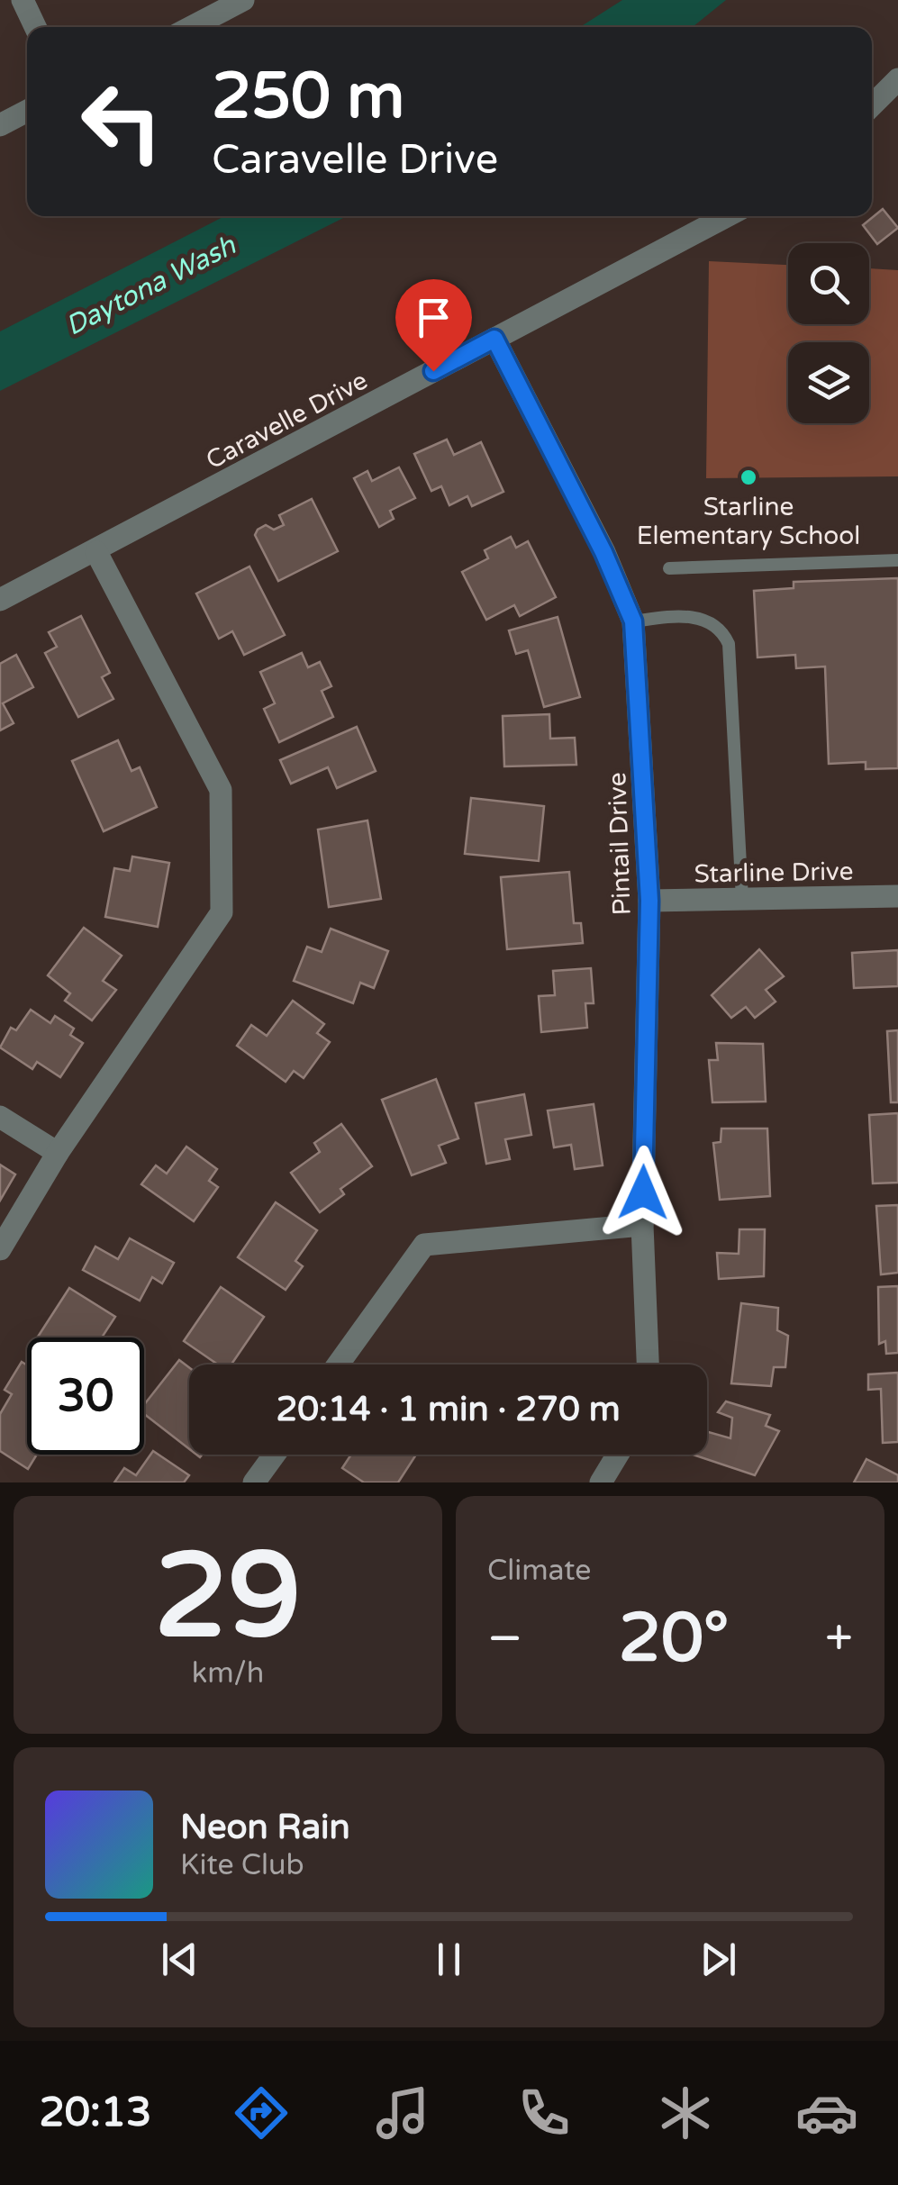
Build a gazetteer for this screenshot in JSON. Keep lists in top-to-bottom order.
{
  "streets": {
    "street": ["Caravelle Drive", "Pintail Drive", "Starline Drive"]
  },
  "crossings": [
    ["Caravelle Drive", "Pintail Drive"],
    ["Pintail Drive", "Starline Drive"]
  ],
  "water": ["Daytona Wash"],
  "places": ["Starline Elementary School"],
  "page": {
    "turn": ["250 m", "Caravelle Drive"],
    "limit": "30",
    "trip": "20:14 · 1 min · 270 m",
    "tile": [
      ["29", "km/h"],
      "Climate"
    ],
    "heat": ["−", "20°", "+"],
    "song": ["Neon Rain", "Kite Club"],
    "tabs": "20:13"
  }
}
